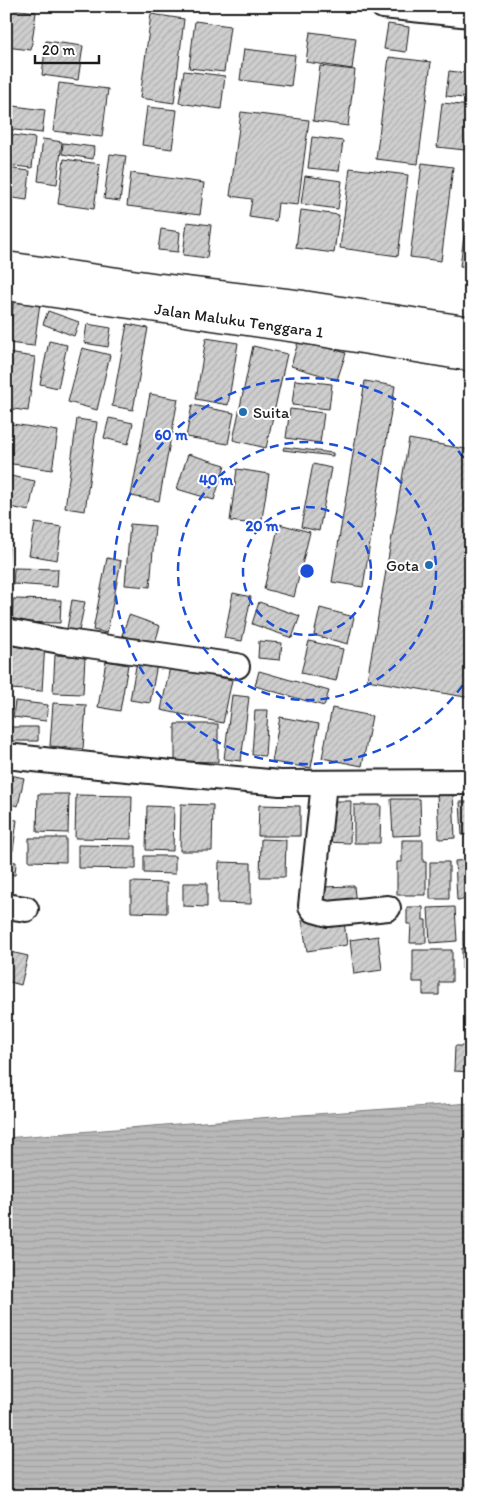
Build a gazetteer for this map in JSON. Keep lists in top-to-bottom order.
{
  "streets": {
    "highway": ["Jalan Maluku Tenggara 1"]
  },
  "places": ["Suita", "Gota"],
  "scale_bar": "20 m",
  "rings": ["60 m", "40 m", "20 m"]
}
